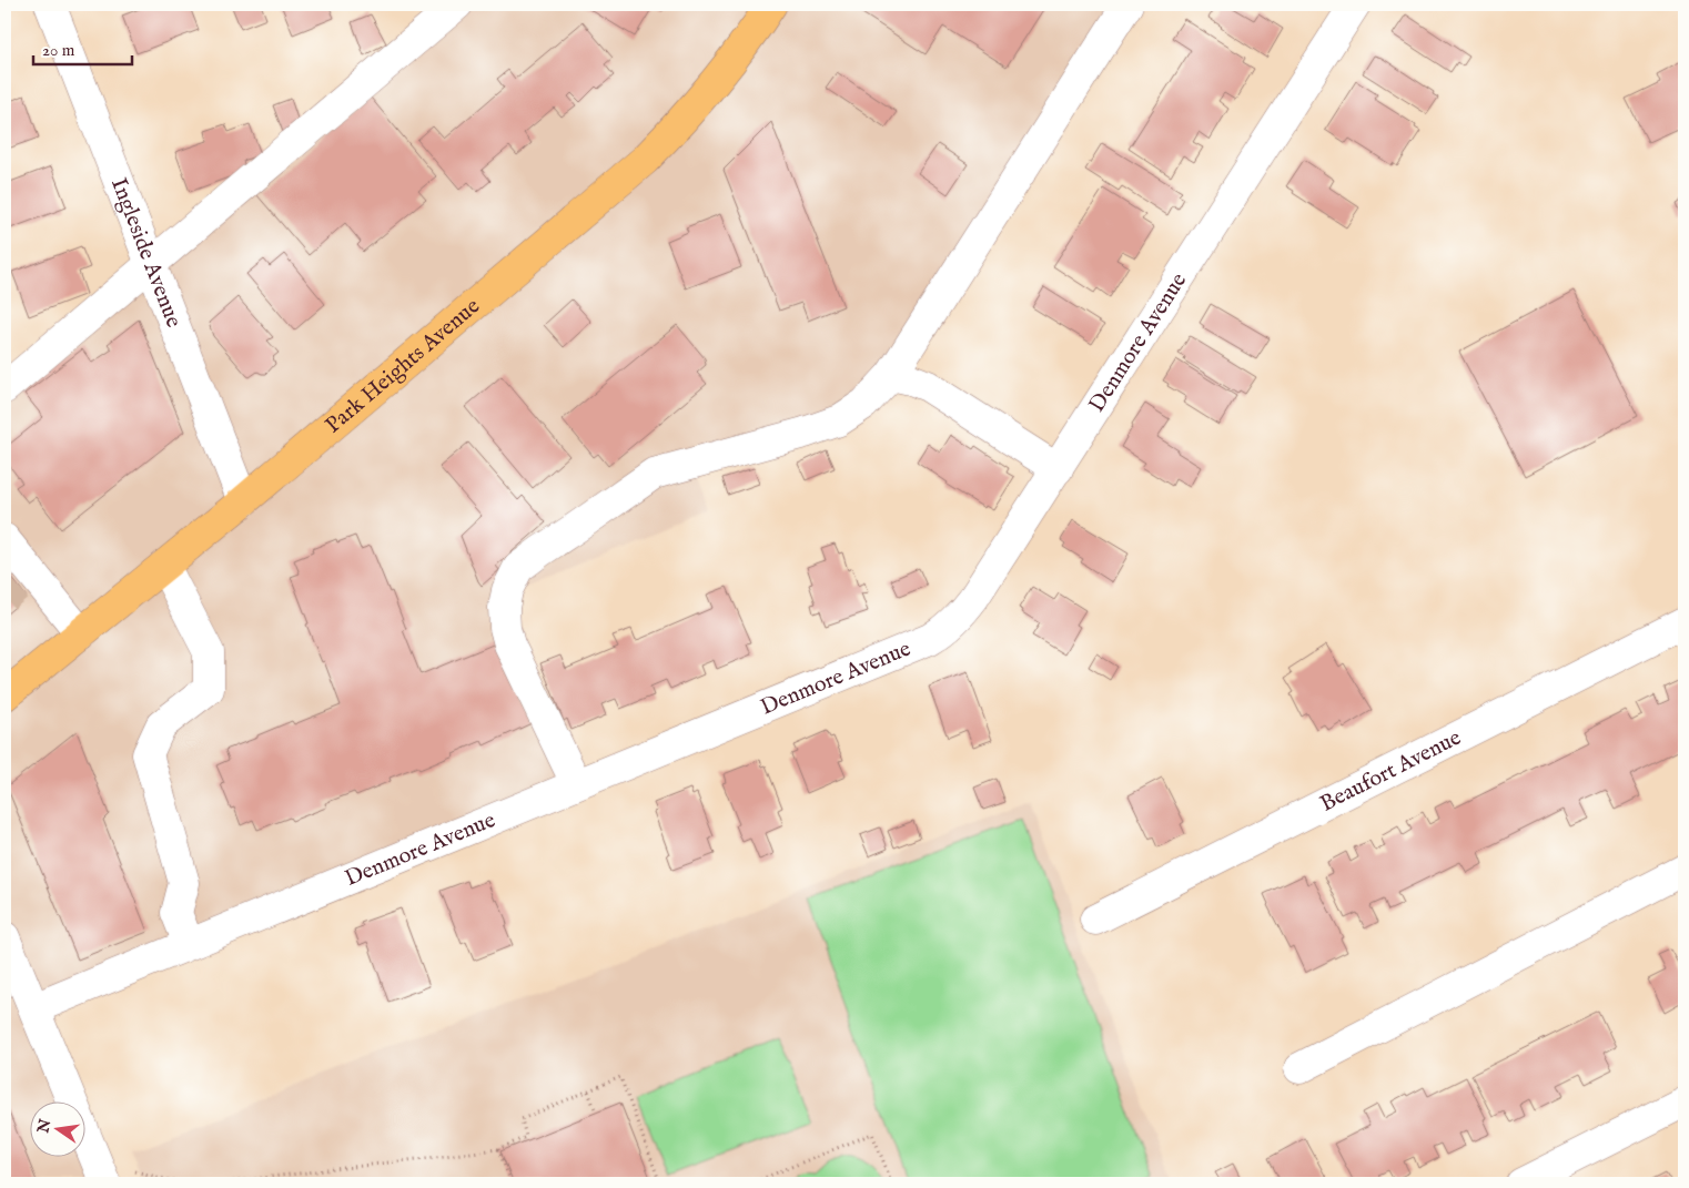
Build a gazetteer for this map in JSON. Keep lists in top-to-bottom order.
{
  "streets": {
    "main road": ["Park Heights Avenue"],
    "street": ["Ingleside Avenue", "Denmore Avenue", "Beaufort Avenue"]
  },
  "crossings": [
    ["Ingleside Avenue", "Park Heights Avenue"]
  ],
  "scale_bar": "20 m",
  "north": "left"
}
